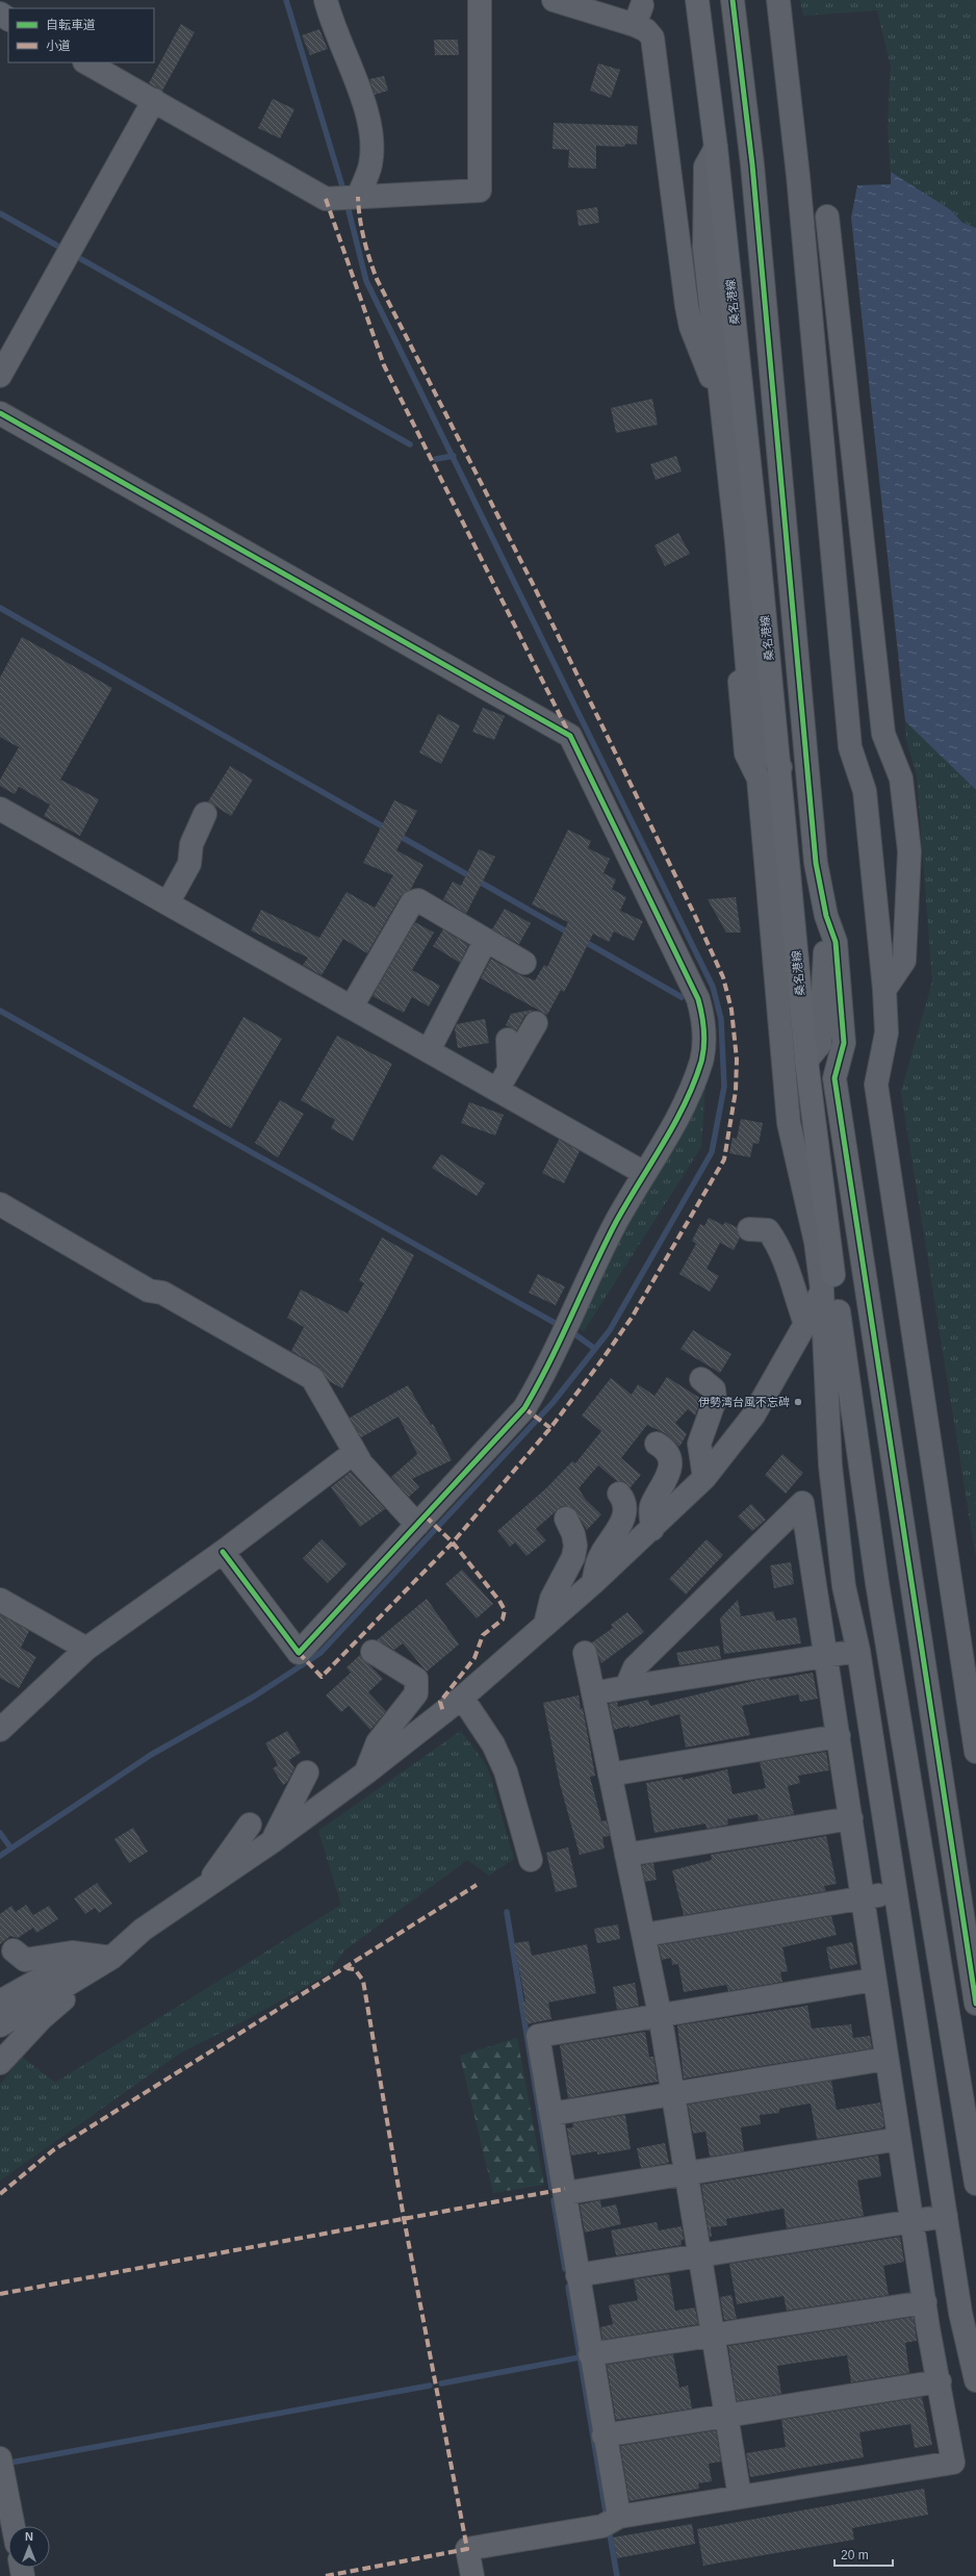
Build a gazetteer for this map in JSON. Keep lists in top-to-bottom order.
{
  "streets": {
    "main road": ["桑名港線"]
  },
  "places": ["伊勢湾台風不忘碑"],
  "legend": ["自転車道", "小道"],
  "scale_bar": "20 m",
  "north": "top"
}
